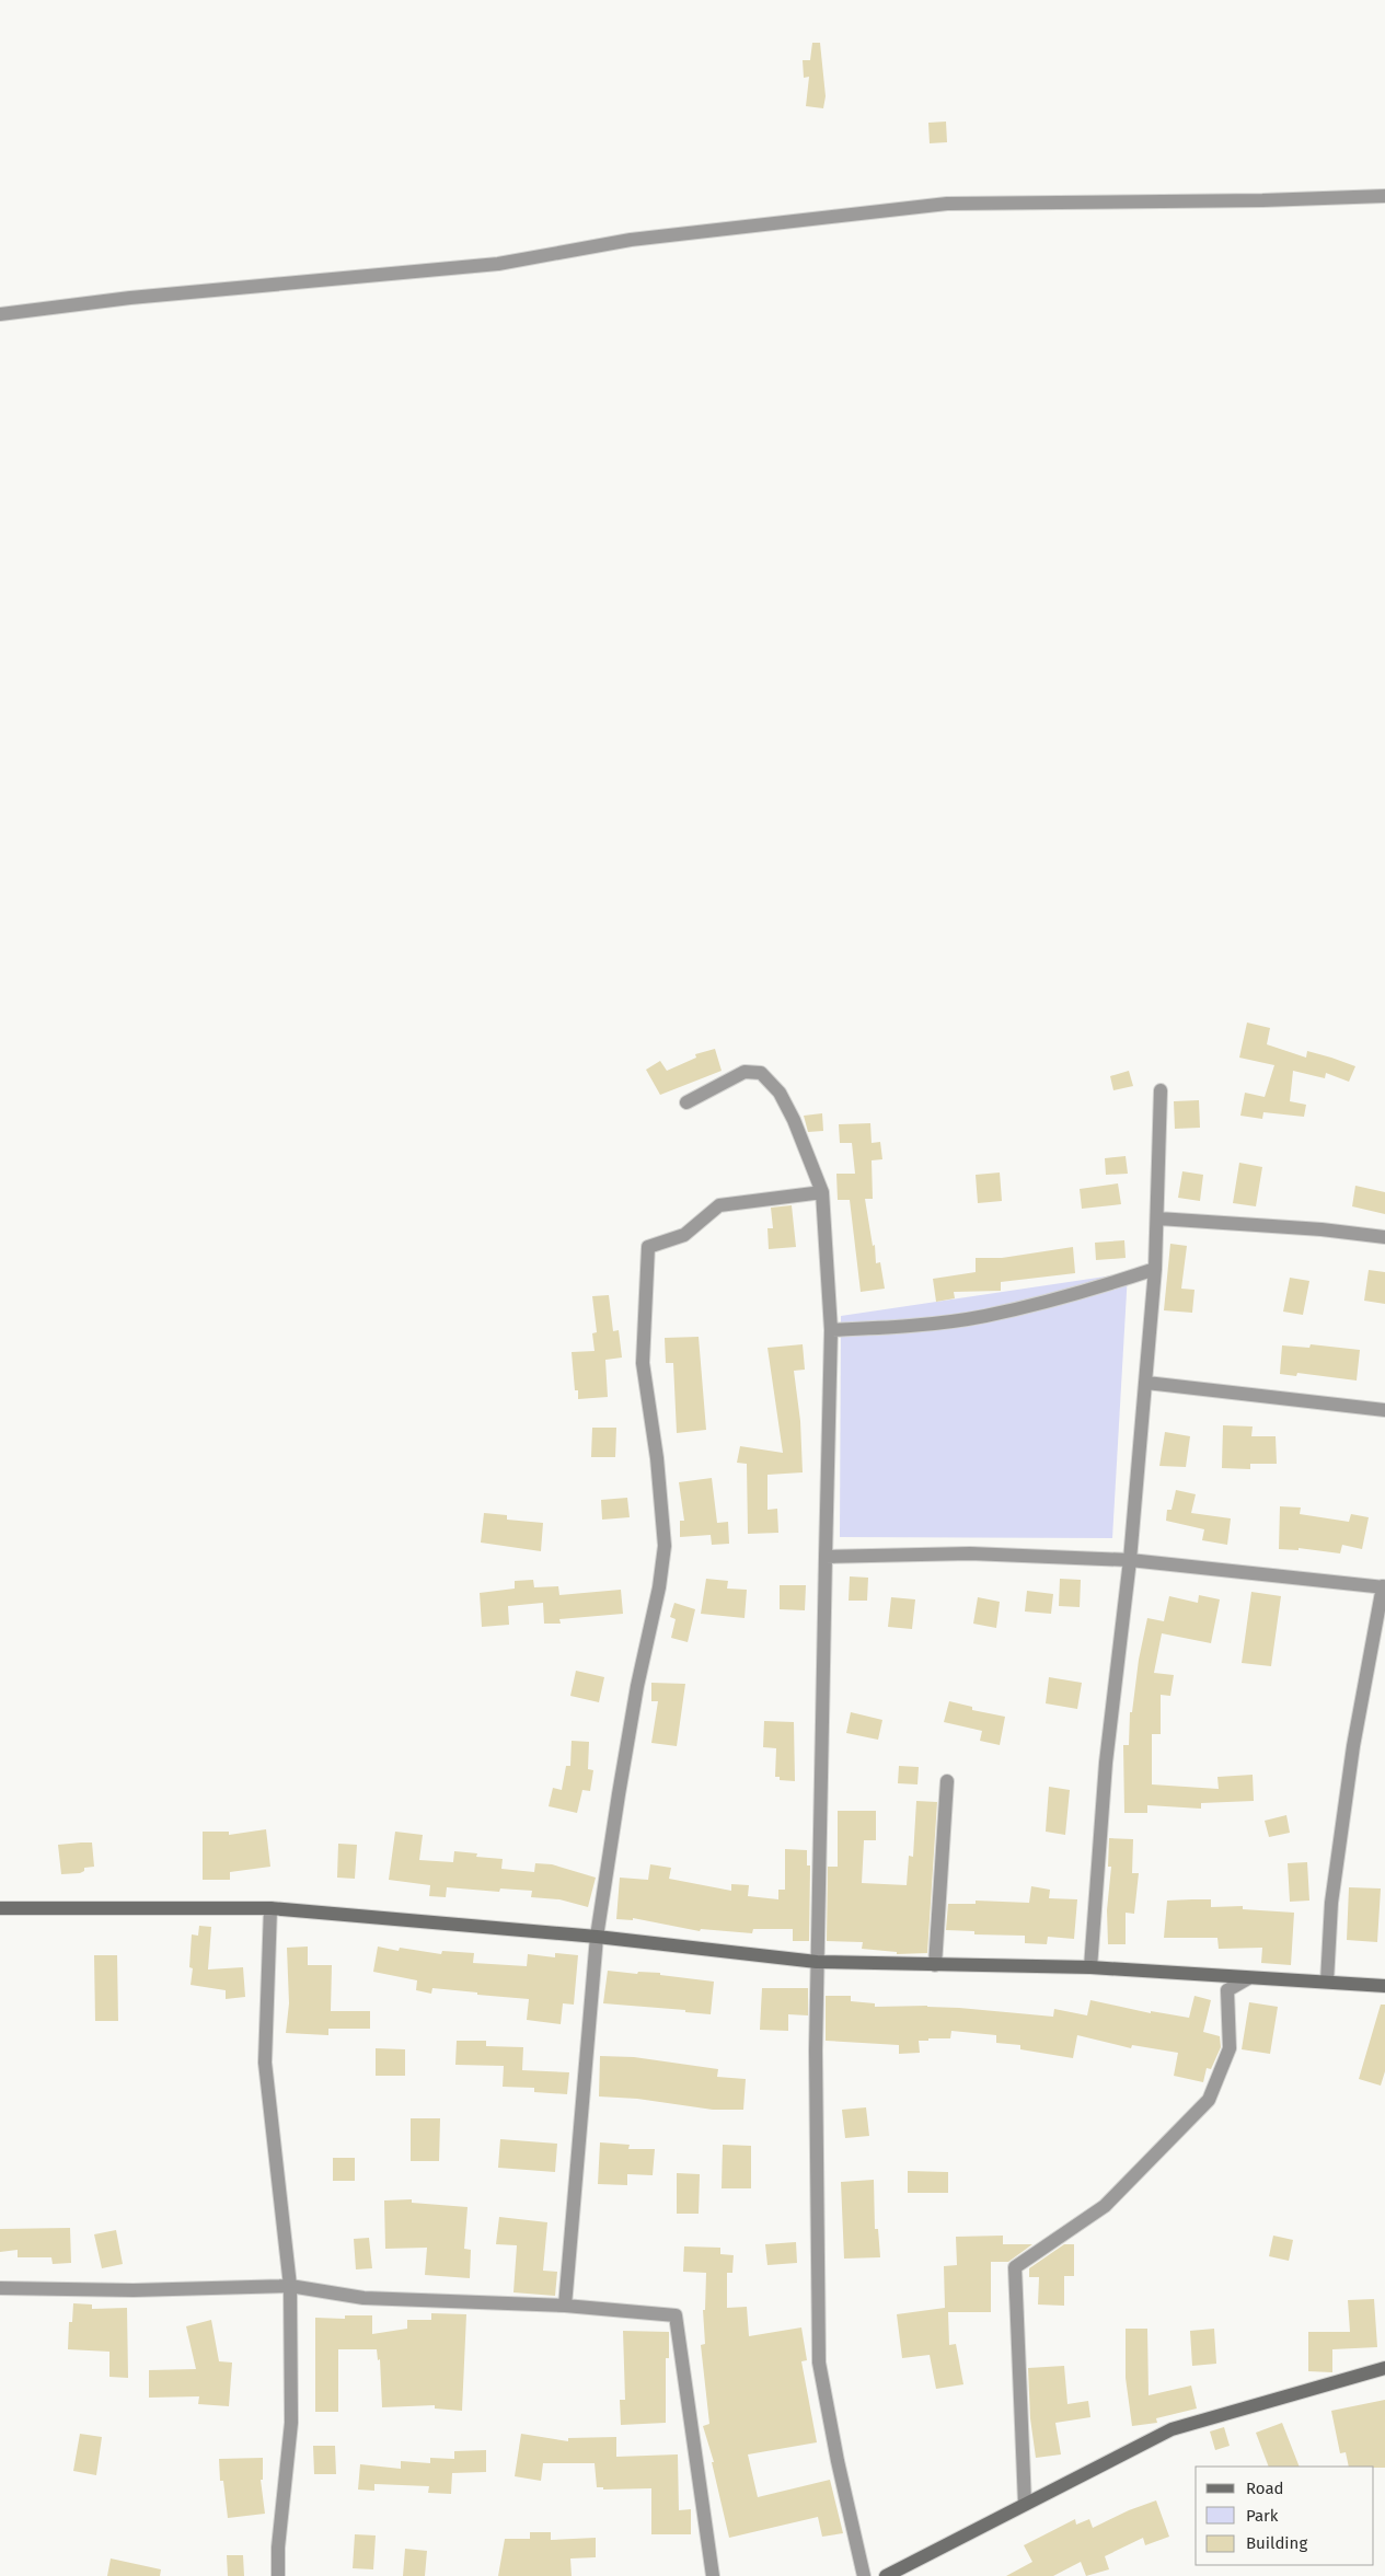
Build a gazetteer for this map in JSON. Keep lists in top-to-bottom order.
{
  "legend": ["Road", "Park", "Building"]
}
